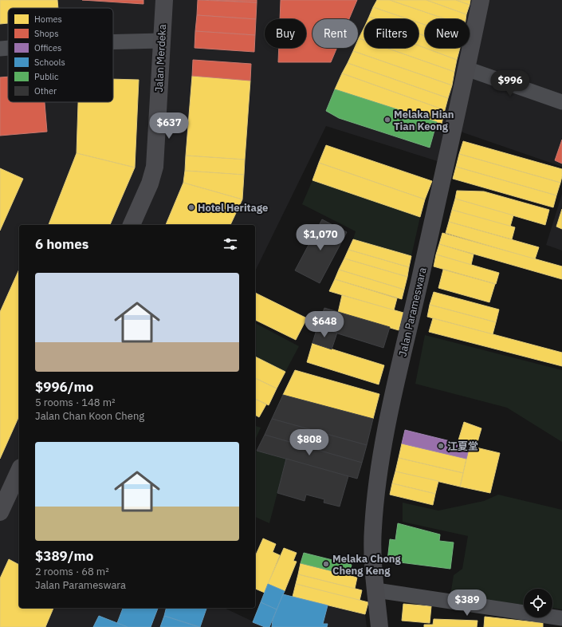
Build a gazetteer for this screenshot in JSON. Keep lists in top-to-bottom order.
{
  "streets": {
    "main road": ["Jalan Merdeka", "Jalan Parameswara"]
  },
  "places": [
    "Melaka Hian Tian Keong",
    "Hotel Heritage",
    "江夏堂",
    "Melaka Chong Cheng Keng"
  ],
  "legend": [
    "Homes",
    "Shops",
    "Offices",
    "Schools",
    "Public",
    "Other"
  ],
  "page": {
    "chip": [
      "Buy",
      "Rent",
      "Filters",
      "New"
    ],
    "price": [
      "$996",
      "$637",
      "$1,070",
      "$648",
      "$808",
      "$389"
    ],
    "heading": "6 homes",
    "list": [
      {
        "name": "$996/mo",
        "note": "5 rooms · 148 m² · Jalan Chan Koon Cheng"
      },
      {
        "name": "$389/mo",
        "note": "2 rooms · 68 m² · Jalan Parameswara"
      }
    ]
  }
}
